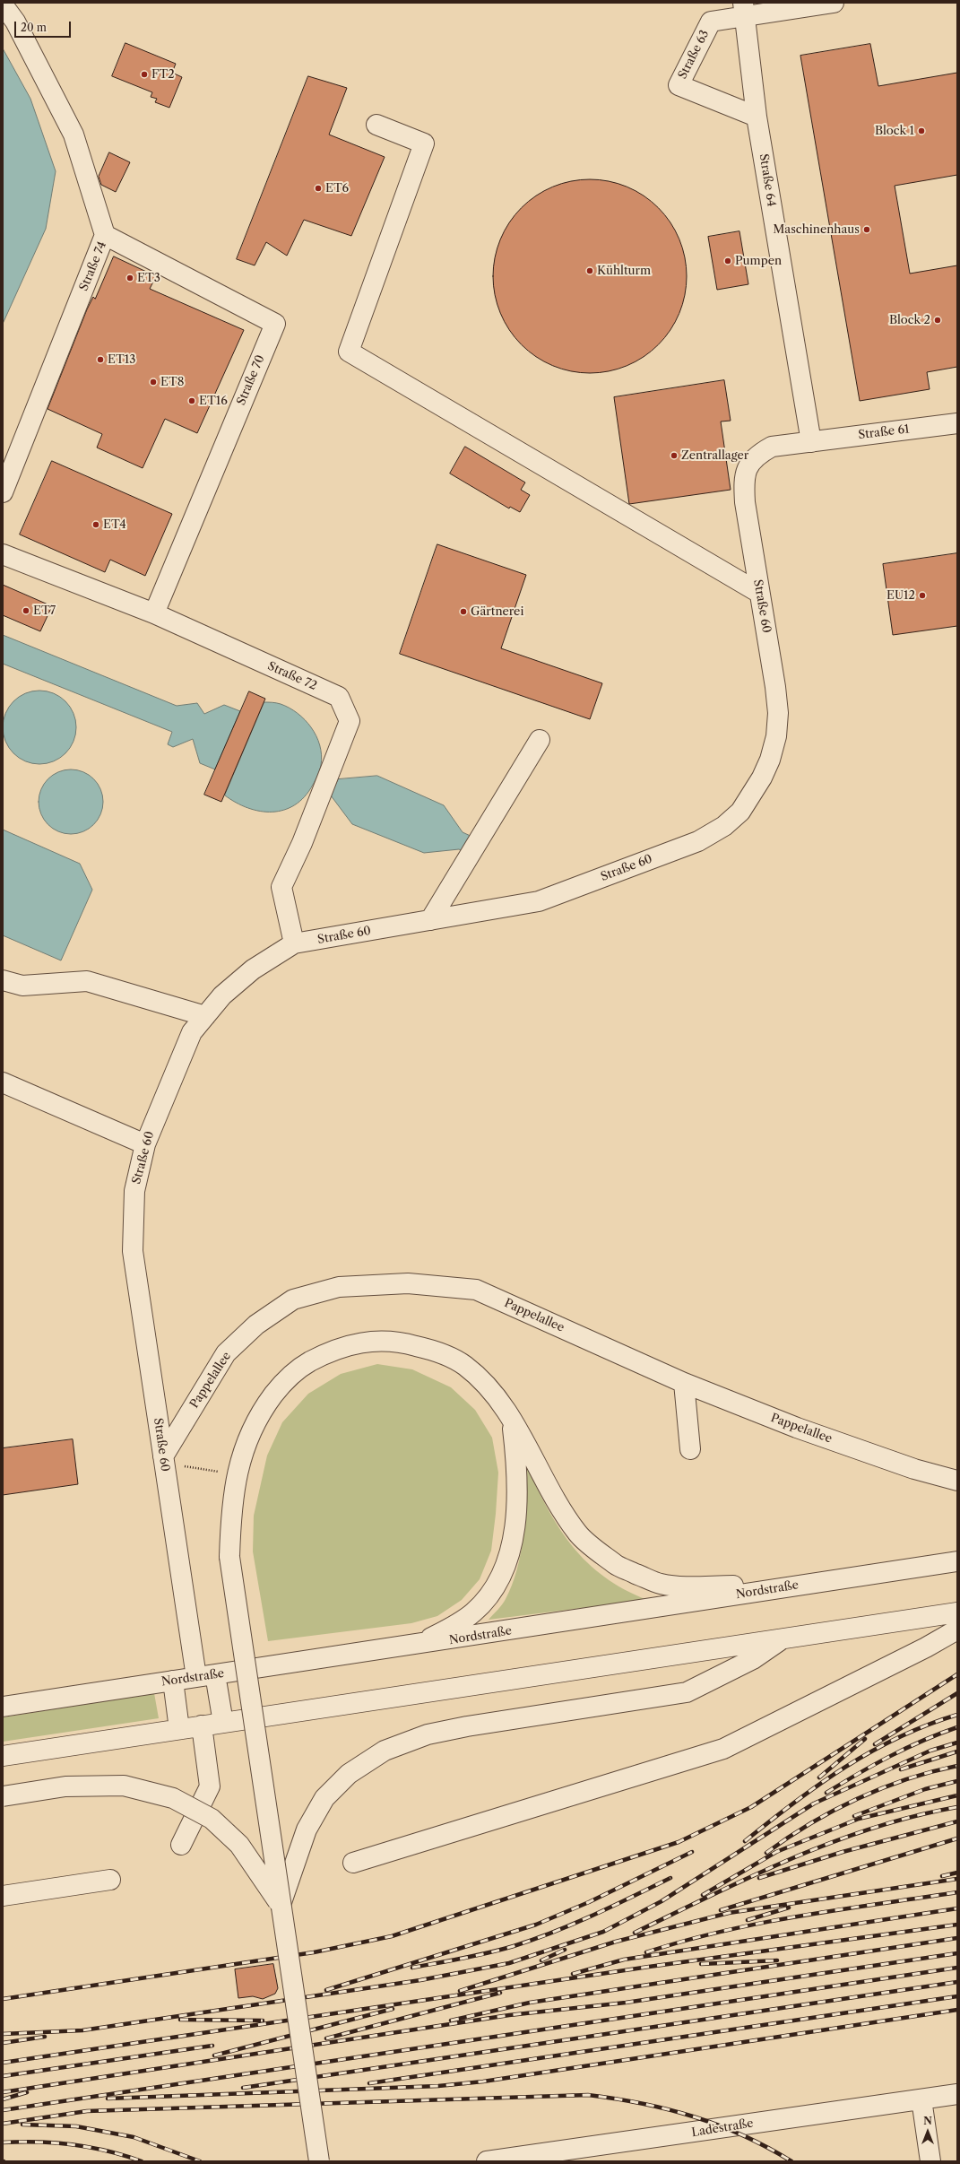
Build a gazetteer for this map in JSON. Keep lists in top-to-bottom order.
{
  "streets": {
    "street": [
      "Straße 63",
      "Straße 64",
      "Straße 74",
      "Straße 70",
      "Straße 61",
      "Straße 60",
      "Straße 72",
      "Pappelallee",
      "Nordstraße",
      "Ladestraße"
    ]
  },
  "crossings": [
    ["Straße 63", "Straße 64"],
    ["Straße 64", "Straße 61"],
    ["Straße 64", "Straße 60"],
    ["Straße 74", "Straße 70"],
    ["Straße 70", "Straße 72"],
    ["Straße 61", "Straße 60"],
    ["Straße 60", "Straße 72"],
    ["Straße 60", "Pappelallee"],
    ["Straße 60", "Nordstraße"]
  ],
  "places": [
    "FT2",
    "Block 1",
    "ET6",
    "Maschinenhaus",
    "Pumpen",
    "Kühlturm",
    "ET3",
    "Block 2",
    "ET13",
    "ET8",
    "ET16",
    "Zentrallager",
    "ET4",
    "EU12",
    "ET7",
    "Gärtnerei"
  ],
  "scale_bar": "20 m",
  "north": "top"
}
